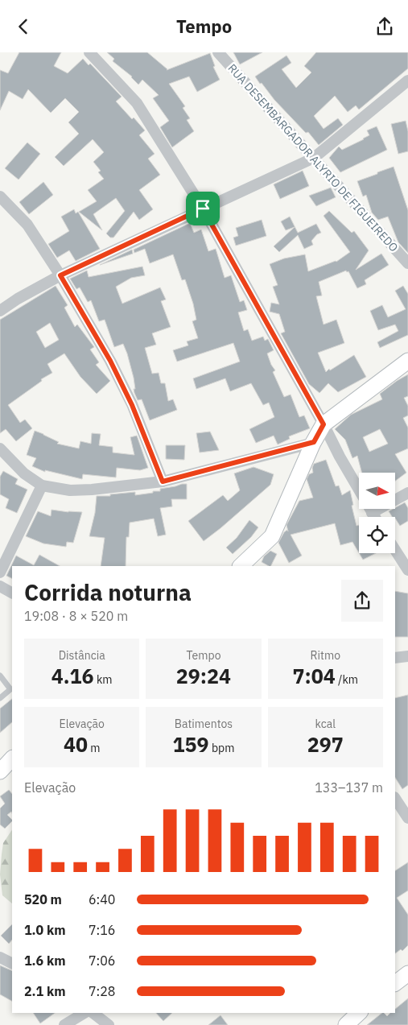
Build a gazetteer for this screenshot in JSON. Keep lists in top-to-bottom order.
{
  "streets": {
    "street": ["RUA DESEMBARGADOR ALYRIO DE FIGUEIREDO"]
  },
  "north": "right",
  "page": {
    "header": "Tempo",
    "heading": ["Corrida noturna", "19:08 · 8 × 520 m"],
    "stats": [
      ["Distância", "4.16 km"],
      ["Tempo", "29:24"],
      ["Ritmo", "7:04 /km"],
      ["Elevação", "40 m"],
      ["Batimentos", "159 bpm"],
      ["kcal", "297"]
    ],
    "chart": ["Elevação", "133–137 m"],
    "list": [
      {
        "name": "520 m",
        "note": "6:40"
      },
      {
        "name": "1.0 km",
        "note": "7:16"
      },
      {
        "name": "1.6 km",
        "note": "7:06"
      },
      {
        "name": "2.1 km",
        "note": "7:28"
      }
    ]
  }
}
